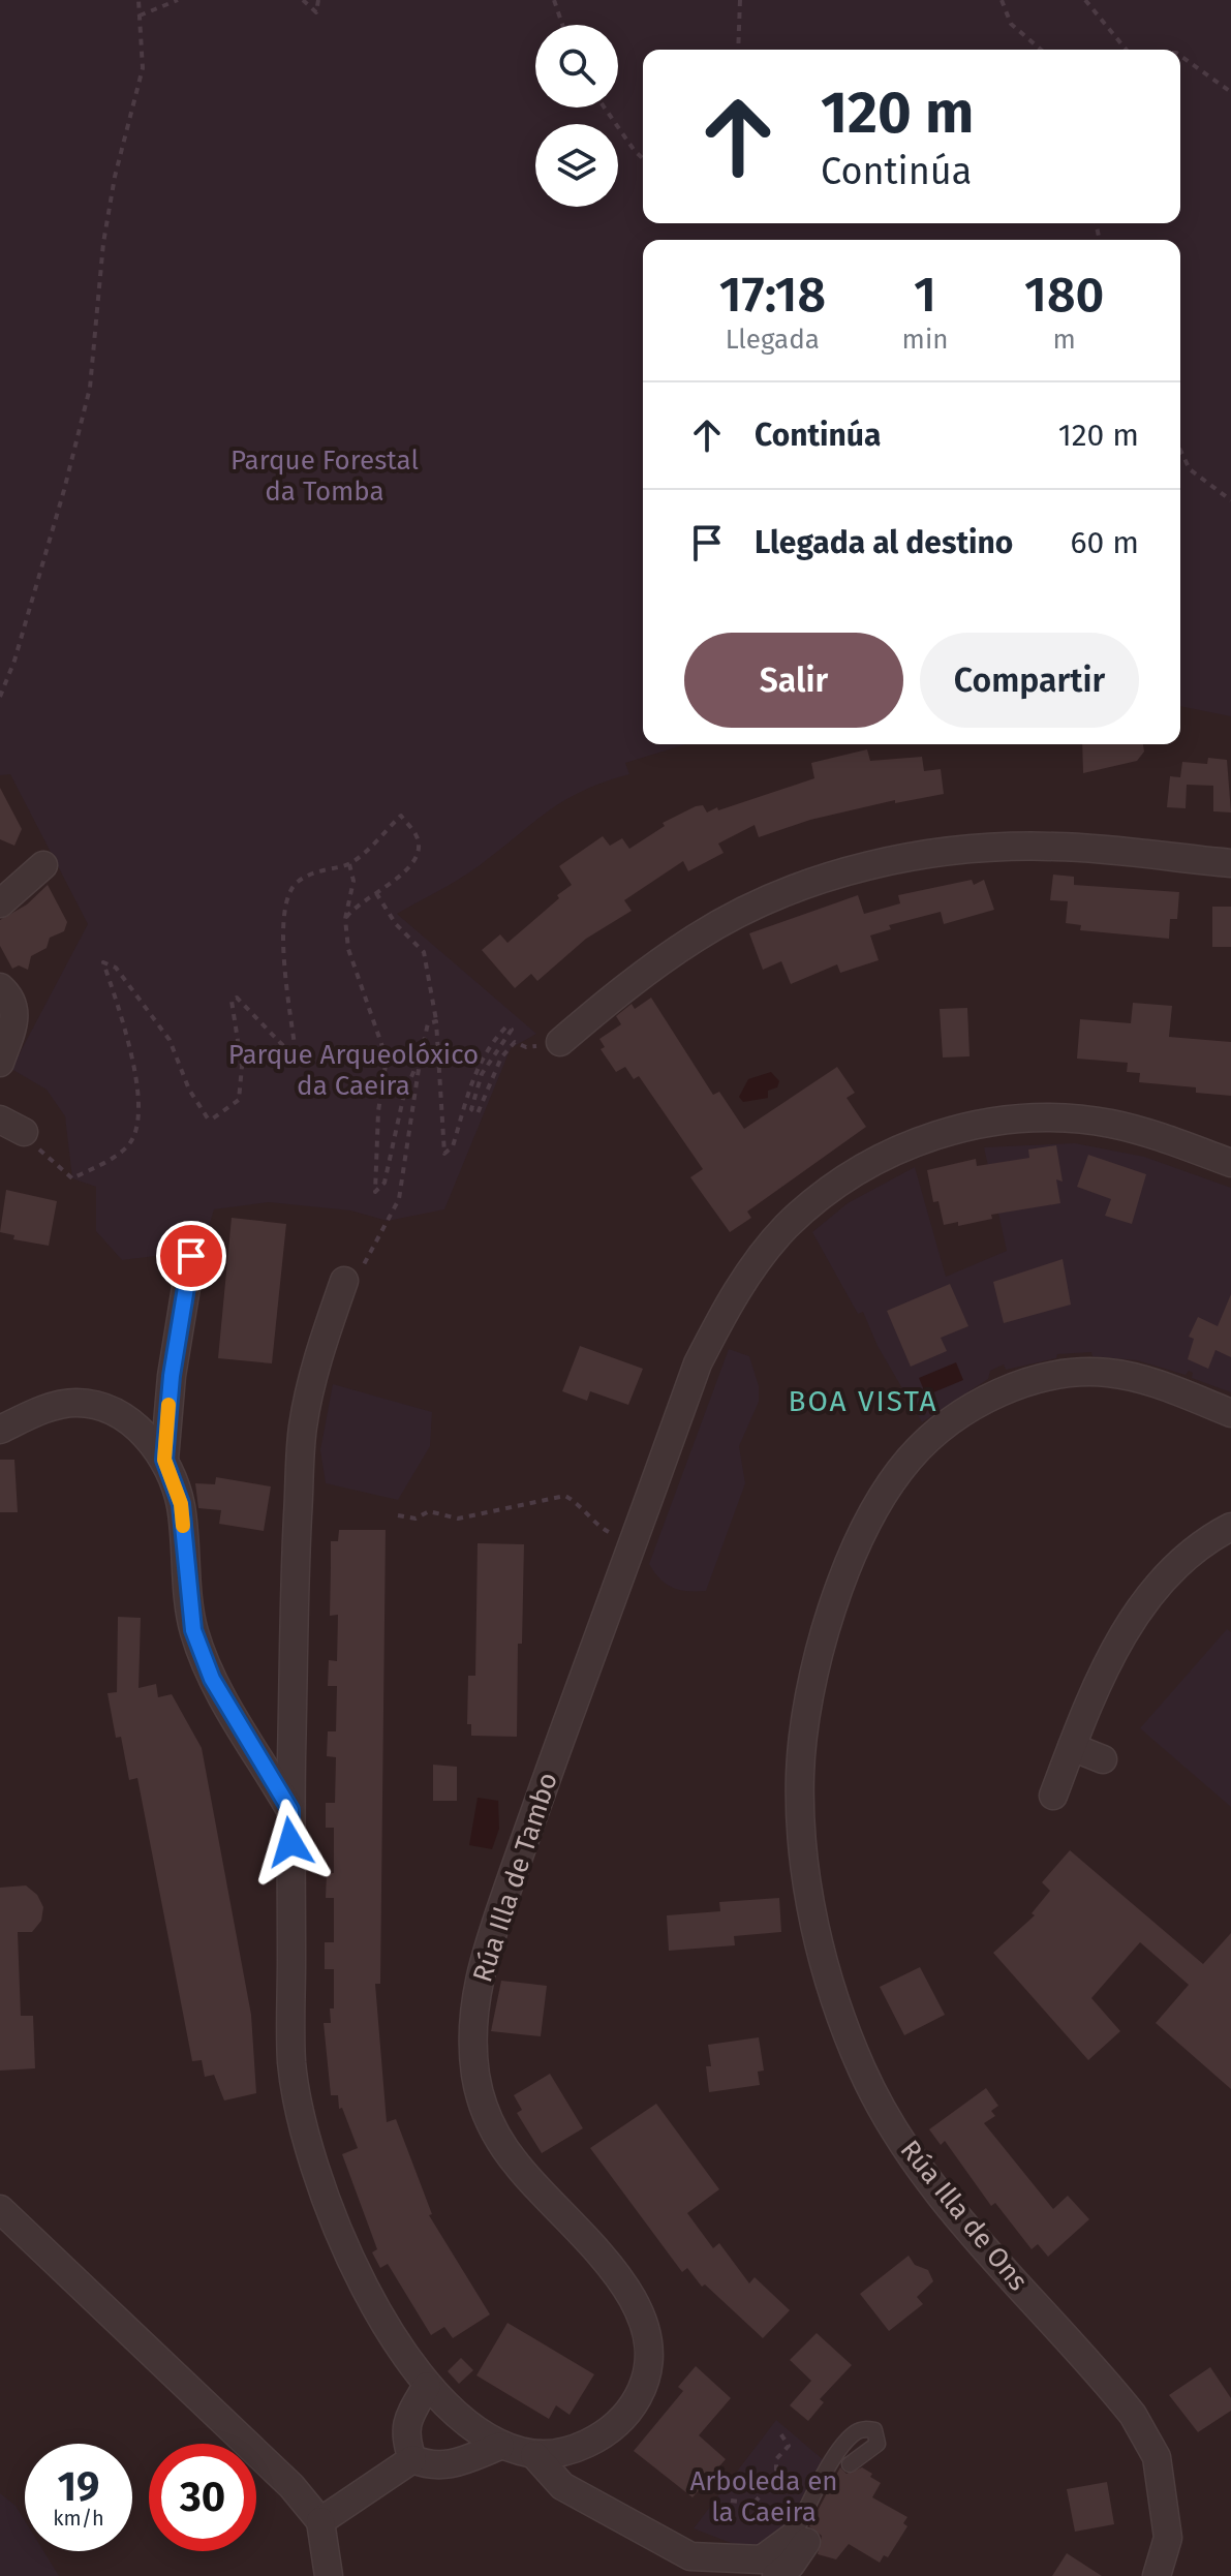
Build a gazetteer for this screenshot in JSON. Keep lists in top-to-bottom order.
{
  "streets": {
    "street": ["Rúa Illa de Tambo", "Rúa Illa de Ons"]
  },
  "districts": ["BOA VISTA"],
  "parks": ["Parque Forestal da Tomba", "Parque Arqueolóxico da Caeira", "Arboleda en la Caeira"],
  "page": {
    "turn": ["120 m", "Continúa"],
    "eta": [
      "17:18",
      "Llegada",
      "1",
      "min",
      "180",
      "m"
    ],
    "list": [
      {
        "name": "Continúa",
        "value": "120 m"
      },
      {
        "name": "Llegada al destino",
        "value": "60 m"
      }
    ],
    "buttons": ["Salir", "Compartir"],
    "speed": "19 km/h",
    "limit": "30"
  }
}
